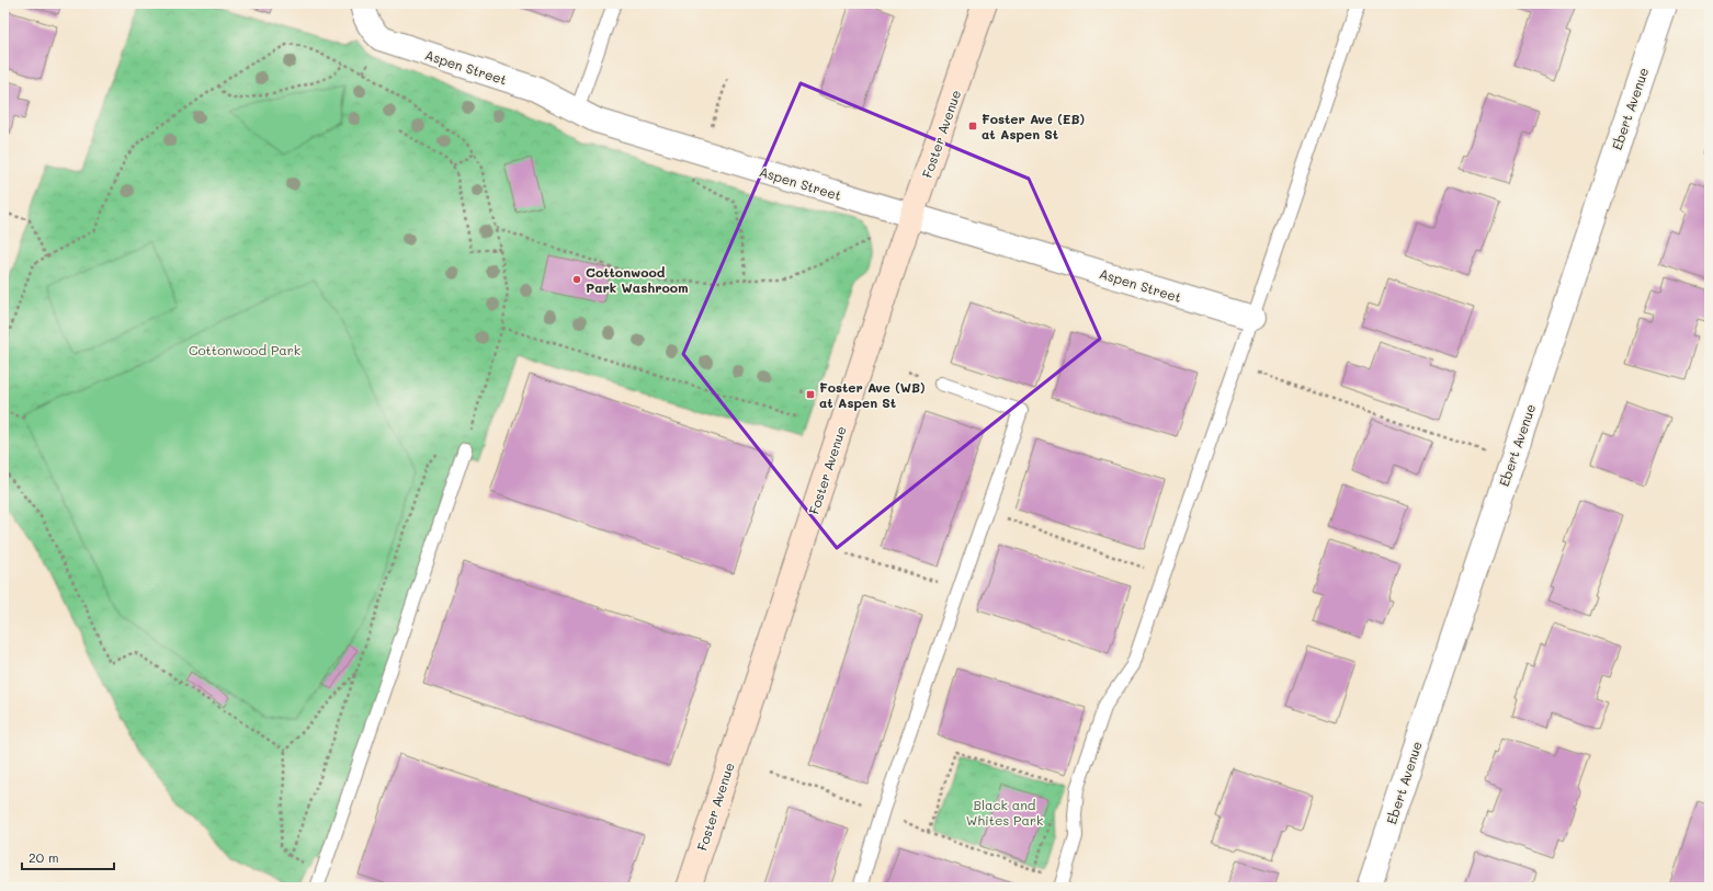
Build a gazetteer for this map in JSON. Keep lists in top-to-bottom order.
{
  "streets": {
    "street": ["Aspen Street", "Ebert Avenue", "Foster Avenue"]
  },
  "crossings": [
    ["Aspen Street", "Foster Avenue"]
  ],
  "parks": ["Cottonwood Park", "Black and Whites Park"],
  "places": {
    "transit": ["Foster Ave (EB) at Aspen St", "Foster Ave (WB) at Aspen St"],
    "other": ["Cottonwood Park Washroom"]
  },
  "scale_bar": "20 m"
}
